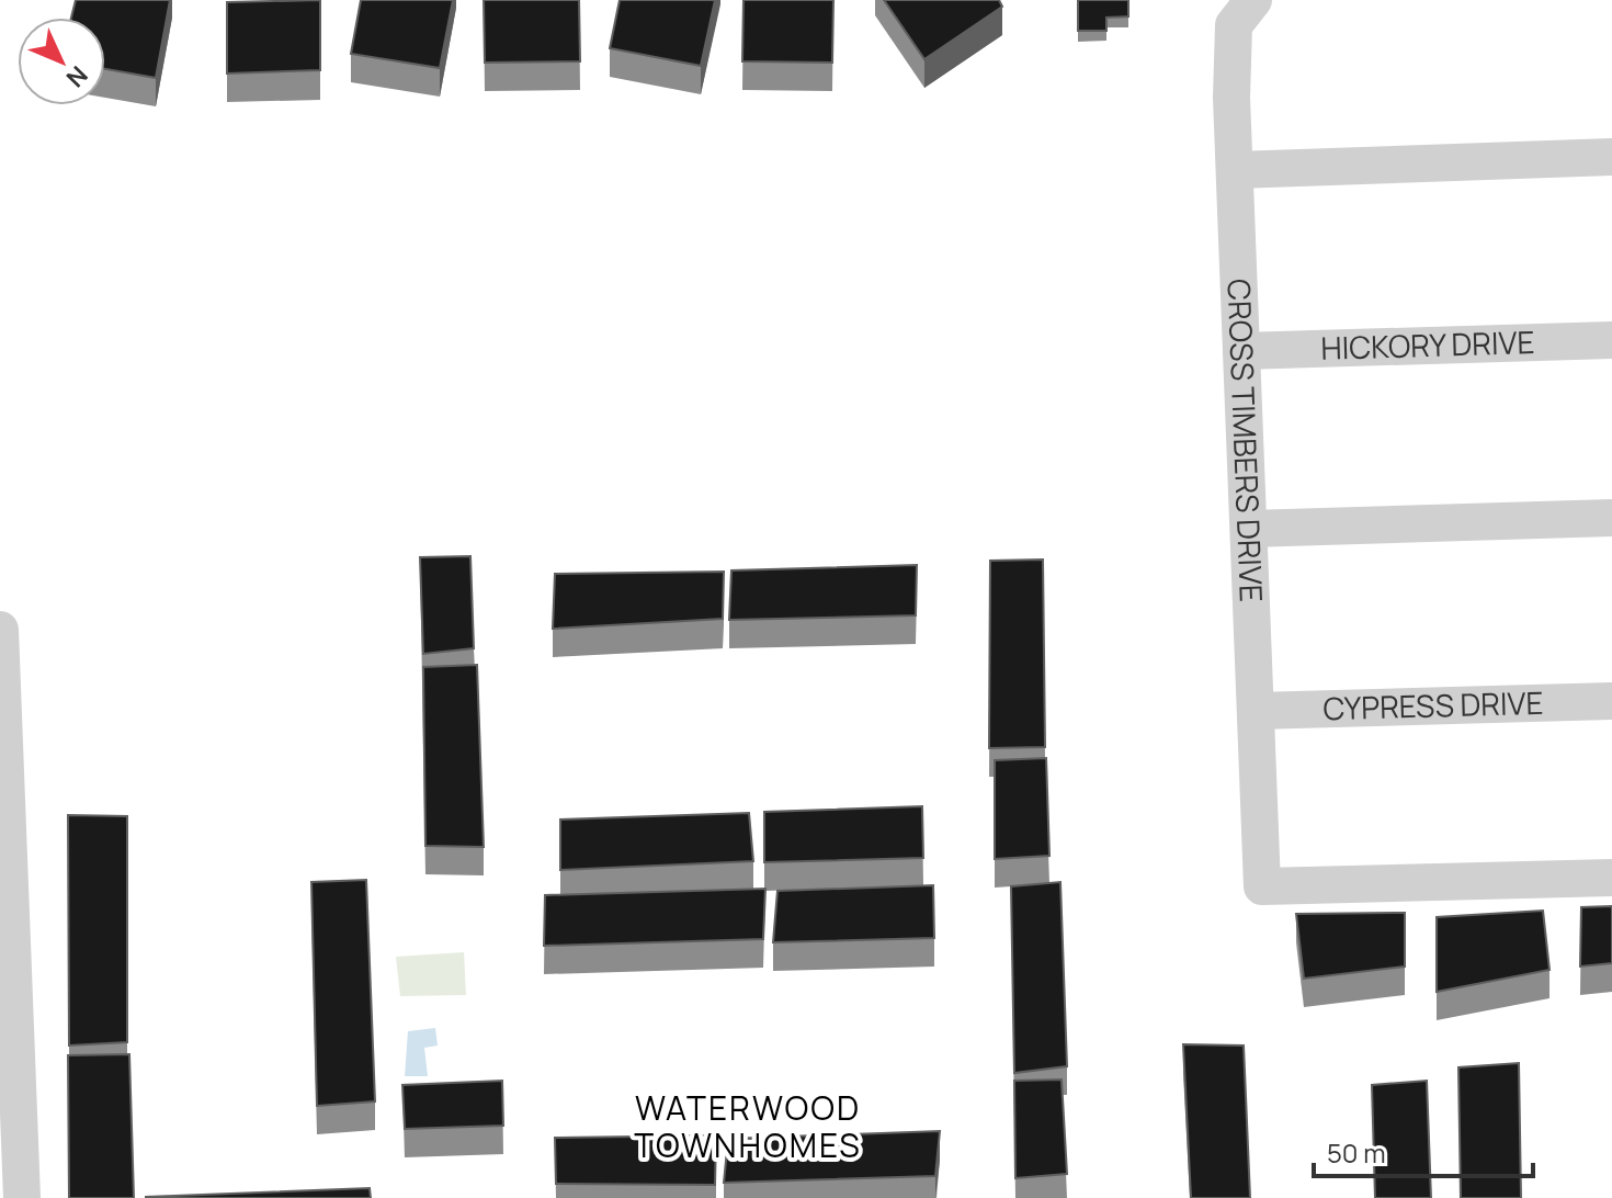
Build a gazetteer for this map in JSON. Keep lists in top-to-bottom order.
{
  "streets": {
    "street": ["HICKORY DRIVE", "CROSS TIMBERS DRIVE", "CYPRESS DRIVE"]
  },
  "crossings": [
    ["HICKORY DRIVE", "CROSS TIMBERS DRIVE"],
    ["CROSS TIMBERS DRIVE", "CYPRESS DRIVE"]
  ],
  "districts": ["WATERWOOD TOWNHOMES"],
  "scale_bar": "50 m",
  "north": "bottom right"
}
